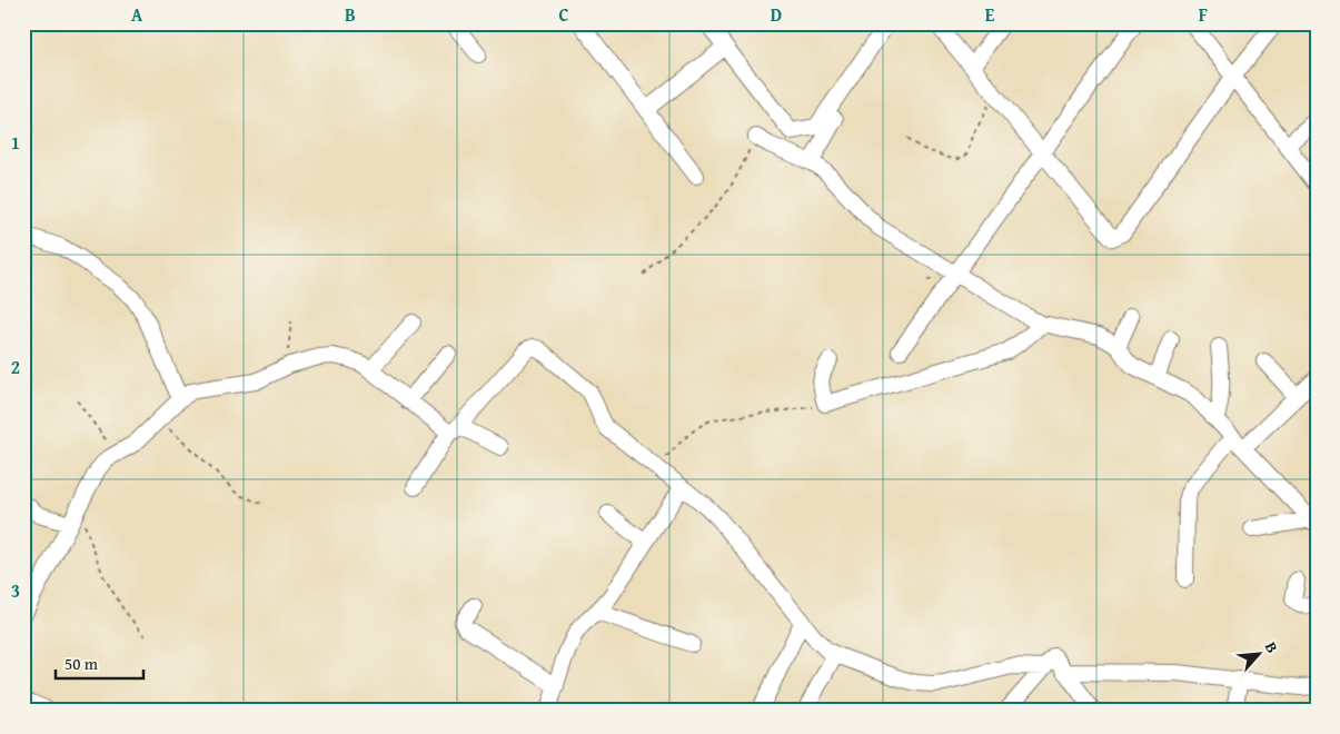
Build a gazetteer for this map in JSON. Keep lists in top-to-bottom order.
{
  "scale_bar": "50 m",
  "north": "top right",
  "grid": {
    "columns": [
      "A",
      "B",
      "C",
      "D",
      "E",
      "F"
    ],
    "rows": ["1", "2", "3"]
  }
}
